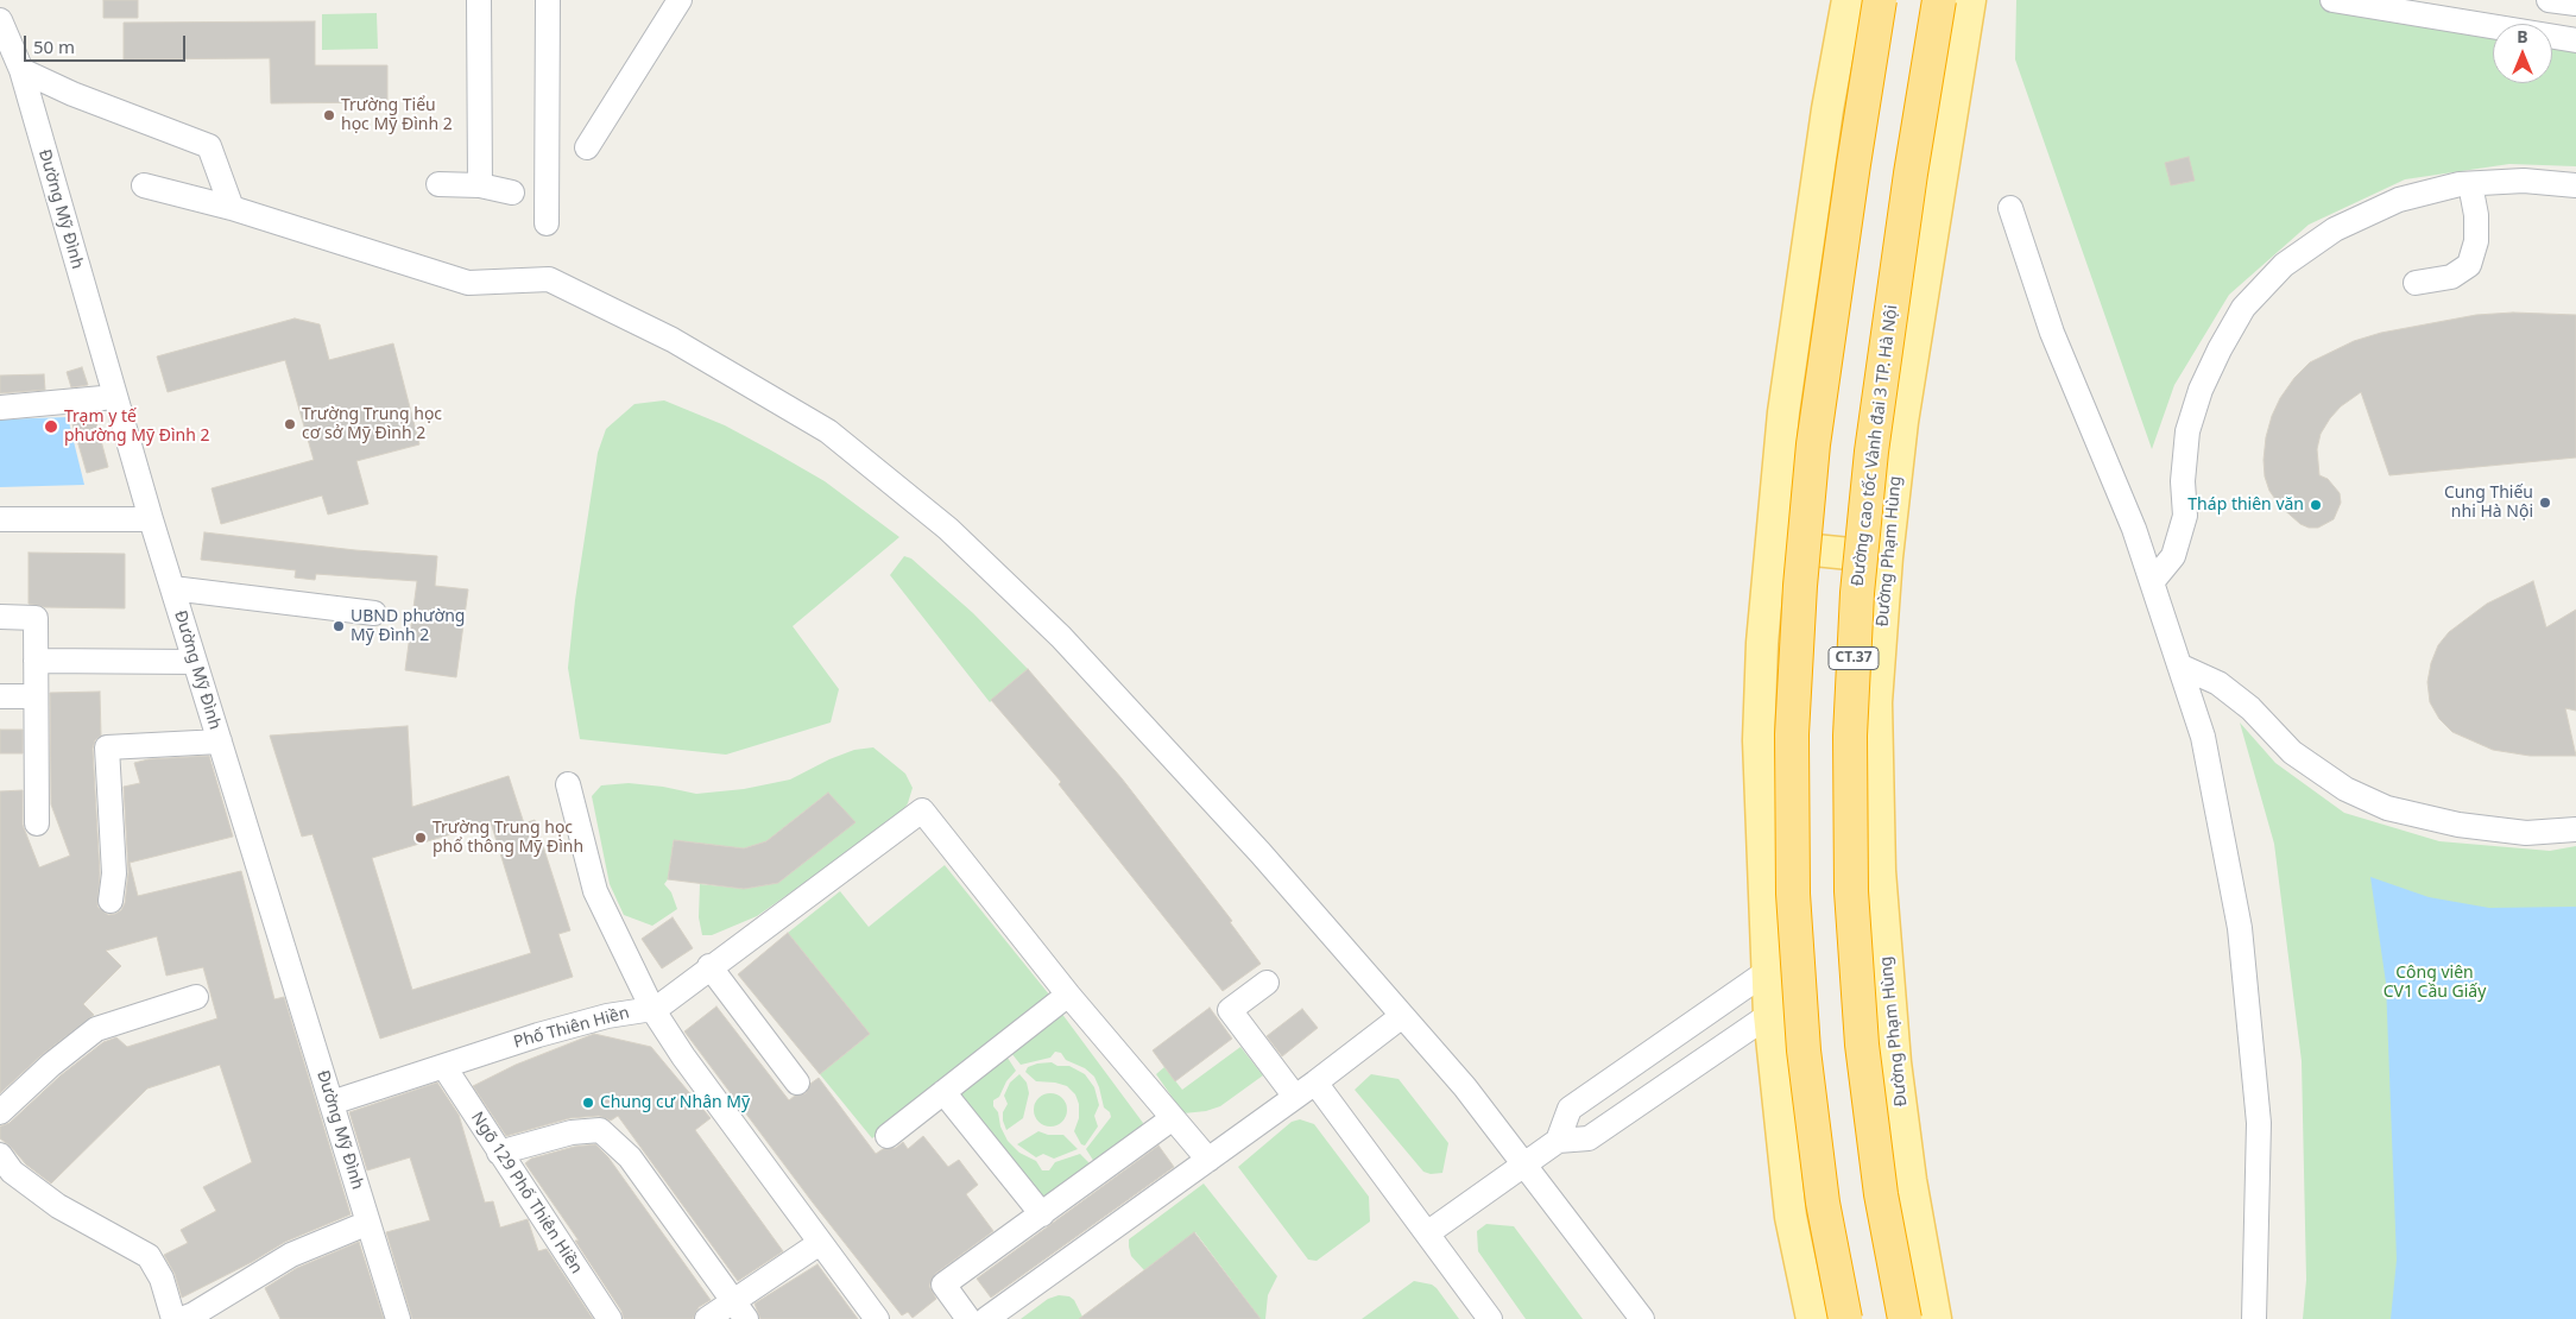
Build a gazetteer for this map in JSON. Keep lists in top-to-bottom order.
{
  "streets": {
    "highway": ["Đường cao tốc Vành đai 3 TP. Hà Nội", "CT.37"],
    "main road": ["Đường Phạm Hùng"],
    "street": ["Đường Mỹ Đình", "Phố Thiên Hiền", "Ngõ 129 Phố Thiên Hiền"]
  },
  "crossings": [
    ["Đường Mỹ Đình", "Phố Thiên Hiền"],
    ["Phố Thiên Hiền", "Ngõ 129 Phố Thiên Hiền"]
  ],
  "parks": ["Công viên CV1 Cầu Giấy"],
  "places": [
    "Trường Tiểu học Mỹ Đình 2",
    "Trường Trung học cơ sở Mỹ Đình 2",
    "Trạm y tế phường Mỹ Đình 2",
    "Cung Thiếu nhi Hà Nội",
    "Tháp thiên văn",
    "UBND phường Mỹ Đình 2",
    "Trường Trung học phổ thông Mỹ Đình",
    "Chung cư Nhân Mỹ"
  ],
  "scale_bar": "50 m",
  "north": "top"
}
